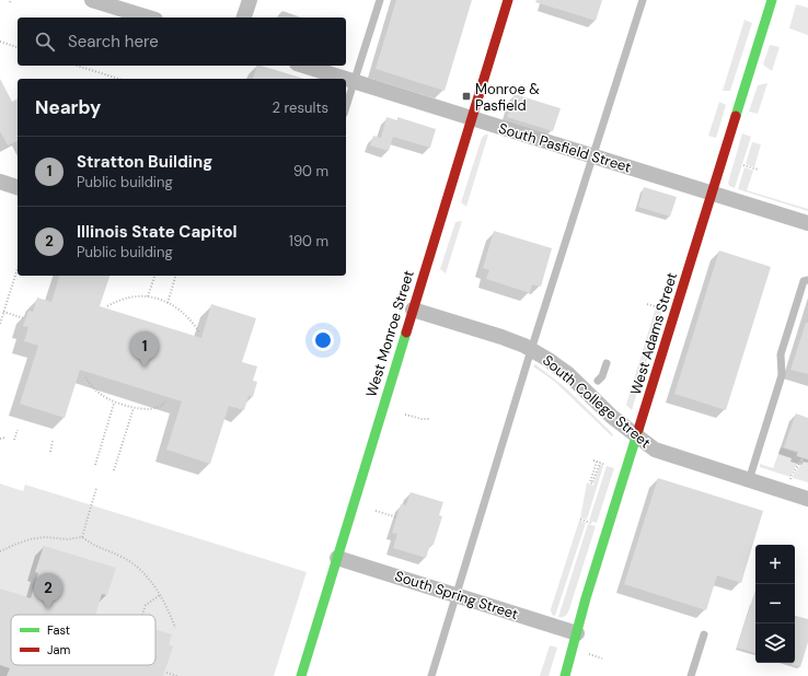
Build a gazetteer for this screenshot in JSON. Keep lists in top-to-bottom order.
{
  "streets": {
    "street": [
      "South Pasfield Street",
      "West Monroe Street",
      "West Adams Street",
      "South College Street",
      "South Spring Street"
    ]
  },
  "crossings": [
    ["South Pasfield Street", "West Monroe Street"],
    ["South Pasfield Street", "West Adams Street"],
    ["West Monroe Street", "South College Street"],
    ["West Monroe Street", "South Spring Street"],
    ["West Adams Street", "South College Street"],
    ["West Adams Street", "South Spring Street"]
  ],
  "places": {
    "transit": ["Monroe & Pasfield"]
  },
  "legend": ["Fast", "Jam"],
  "page": {
    "search": "Search here",
    "heading": ["Nearby", "2 results"],
    "list": [
      {
        "mark": "1",
        "name": "Stratton Building",
        "note": "Public building",
        "value": "90 m"
      },
      {
        "mark": "2",
        "name": "Illinois State Capitol",
        "note": "Public building",
        "value": "190 m"
      }
    ],
    "pins": ["1", "2"],
    "map_buttons": ["+", "−"]
  }
}
